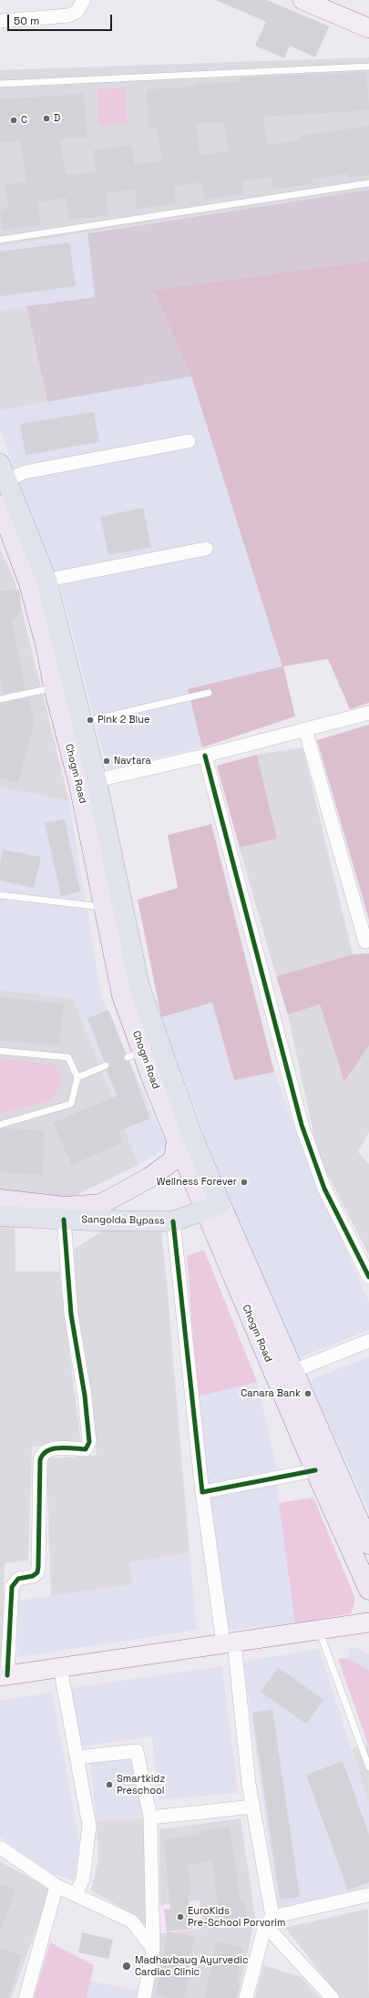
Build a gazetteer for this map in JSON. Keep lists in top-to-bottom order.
{
  "streets": {
    "highway": ["Chogm Road", "Sangolda Bypass"]
  },
  "crossings": [
    ["Chogm Road", "Sangolda Bypass"]
  ],
  "places": [
    "D",
    "C",
    "Pink 2 Blue",
    "Navtara",
    "Wellness Forever",
    "Canara Bank",
    "Smartkidz Preschool",
    "EuroKids Pre-School Porvorim",
    "Madhavbaug Ayurvedic Cardiac Clinic"
  ],
  "scale_bar": "50 m"
}
